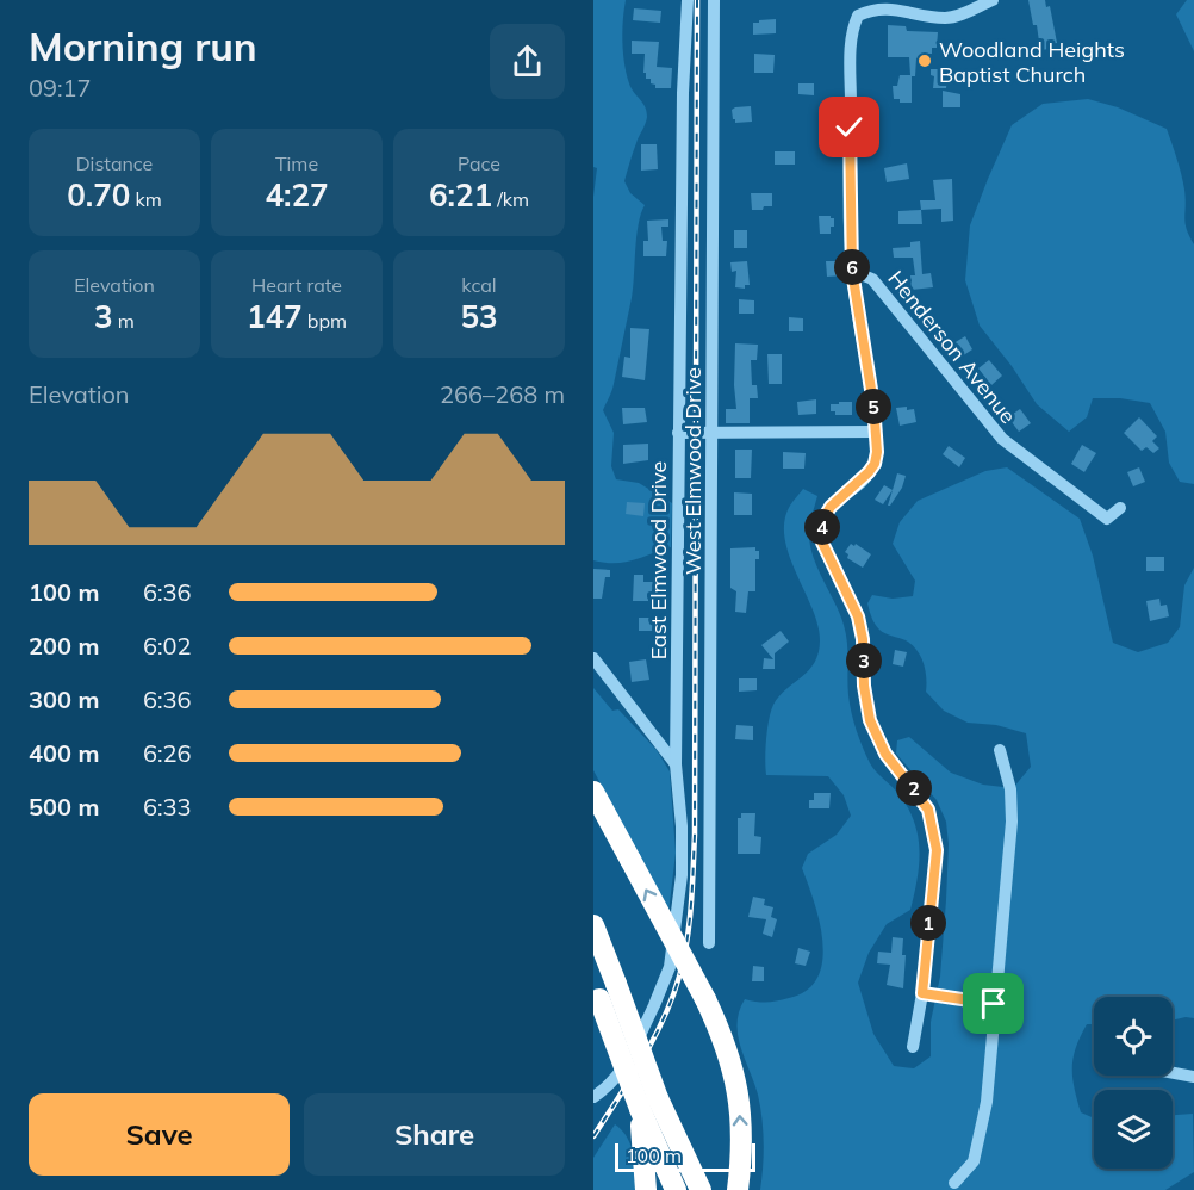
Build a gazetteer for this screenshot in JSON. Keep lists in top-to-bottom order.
{
  "streets": {
    "street": ["Henderson Avenue", "West Elmwood Drive", "East Elmwood Drive"]
  },
  "places": ["Woodland Heights Baptist Church"],
  "scale_bar": "100 m",
  "page": {
    "heading": ["Morning run", "09:17"],
    "stats": [
      ["Distance", "0.70 km"],
      ["Time", "4:27"],
      ["Pace", "6:21 /km"],
      ["Elevation", "3 m"],
      ["Heart rate", "147 bpm"],
      ["kcal", "53"]
    ],
    "pins": [
      "6",
      "5",
      "4",
      "3",
      "2",
      "1"
    ],
    "chart": ["Elevation", "266–268 m"],
    "list": [
      {
        "name": "100 m",
        "note": "6:36"
      },
      {
        "name": "200 m",
        "note": "6:02"
      },
      {
        "name": "300 m",
        "note": "6:36"
      },
      {
        "name": "400 m",
        "note": "6:26"
      },
      {
        "name": "500 m",
        "note": "6:33"
      }
    ],
    "buttons": ["Save", "Share"],
    "scale": "100 m"
  }
}
